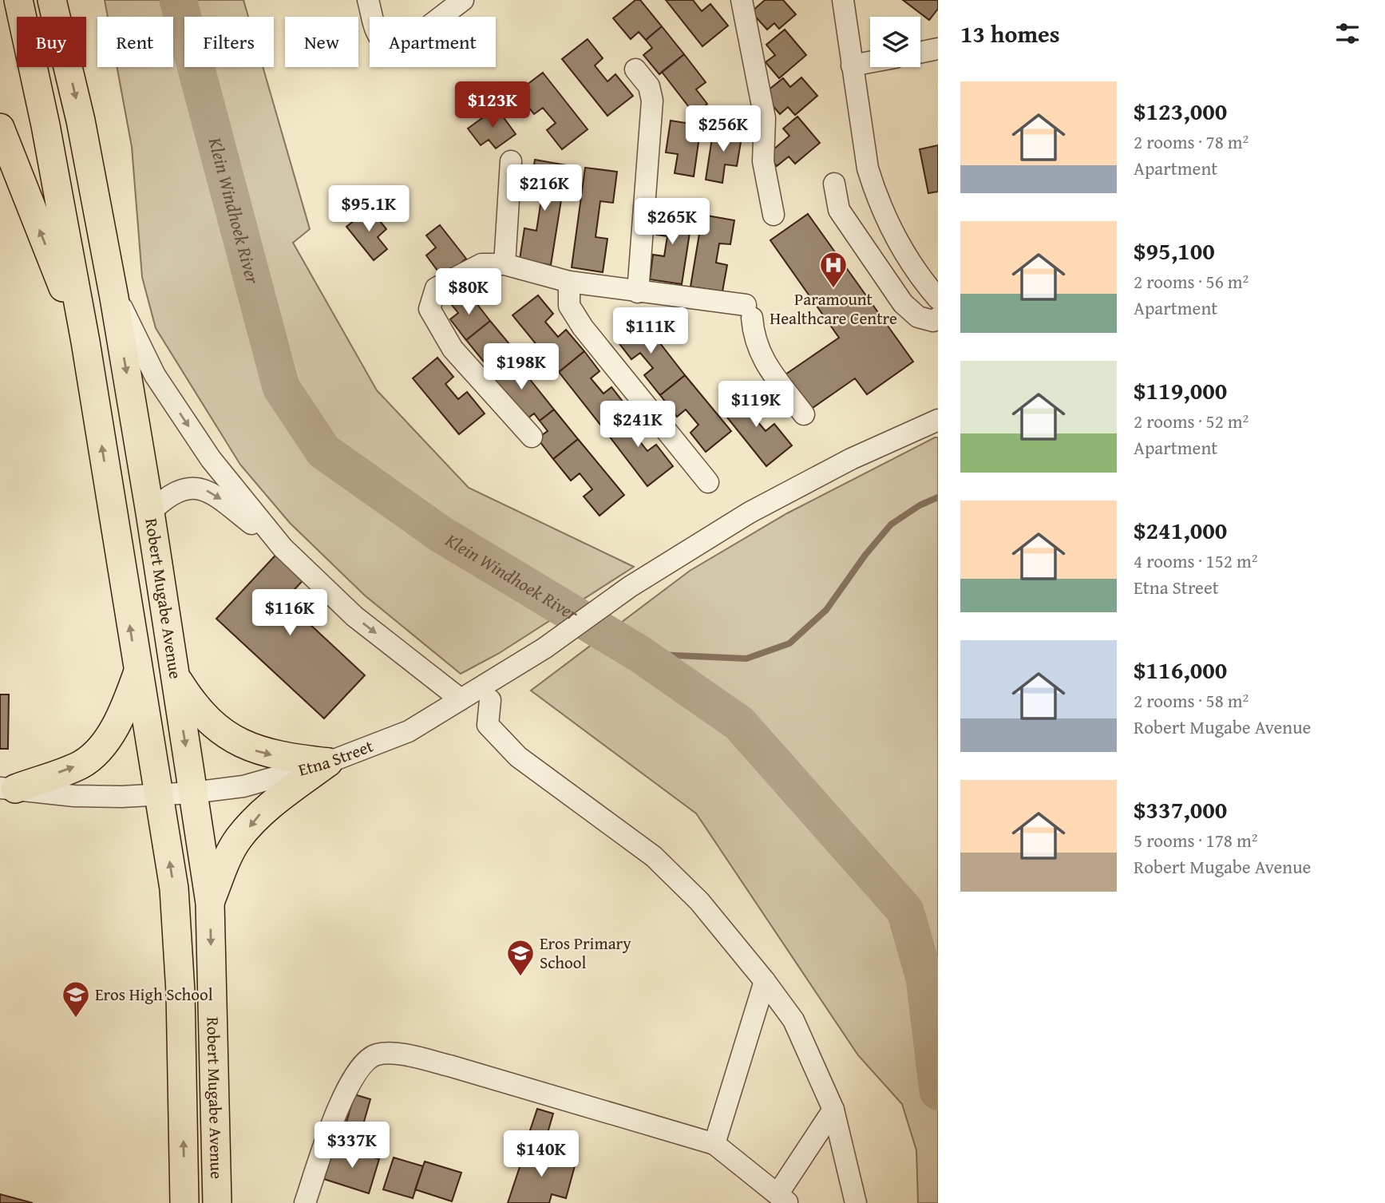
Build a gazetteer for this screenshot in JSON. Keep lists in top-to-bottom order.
{
  "streets": {
    "main road": ["Robert Mugabe Avenue"],
    "street": ["Etna Street"]
  },
  "crossings": [
    ["Robert Mugabe Avenue", "Etna Street"]
  ],
  "water": ["Klein Windhoek River"],
  "places": {
    "hospital": ["Paramount Healthcare Centre"],
    "school or university": ["Eros Primary School", "Eros High School"]
  },
  "page": {
    "heading": "13 homes",
    "chip": [
      "Buy",
      "Rent",
      "Filters",
      "New",
      "Apartment"
    ],
    "list": [
      {
        "name": "$123,000",
        "note": "2 rooms · 78 m² · Apartment"
      },
      {
        "name": "$95,100",
        "note": "2 rooms · 56 m² · Apartment"
      },
      {
        "name": "$119,000",
        "note": "2 rooms · 52 m² · Apartment"
      },
      {
        "name": "$241,000",
        "note": "4 rooms · 152 m² · Etna Street"
      },
      {
        "name": "$116,000",
        "note": "2 rooms · 58 m² · Robert Mugabe Avenue"
      },
      {
        "name": "$337,000",
        "note": "5 rooms · 178 m² · Robert Mugabe Avenue"
      }
    ],
    "price": [
      "$123K",
      "$256K",
      "$216K",
      "$95.1K",
      "$265K",
      "$80K",
      "$111K",
      "$198K",
      "$119K",
      "$241K",
      "$116K",
      "$337K",
      "$140K"
    ]
  }
}
